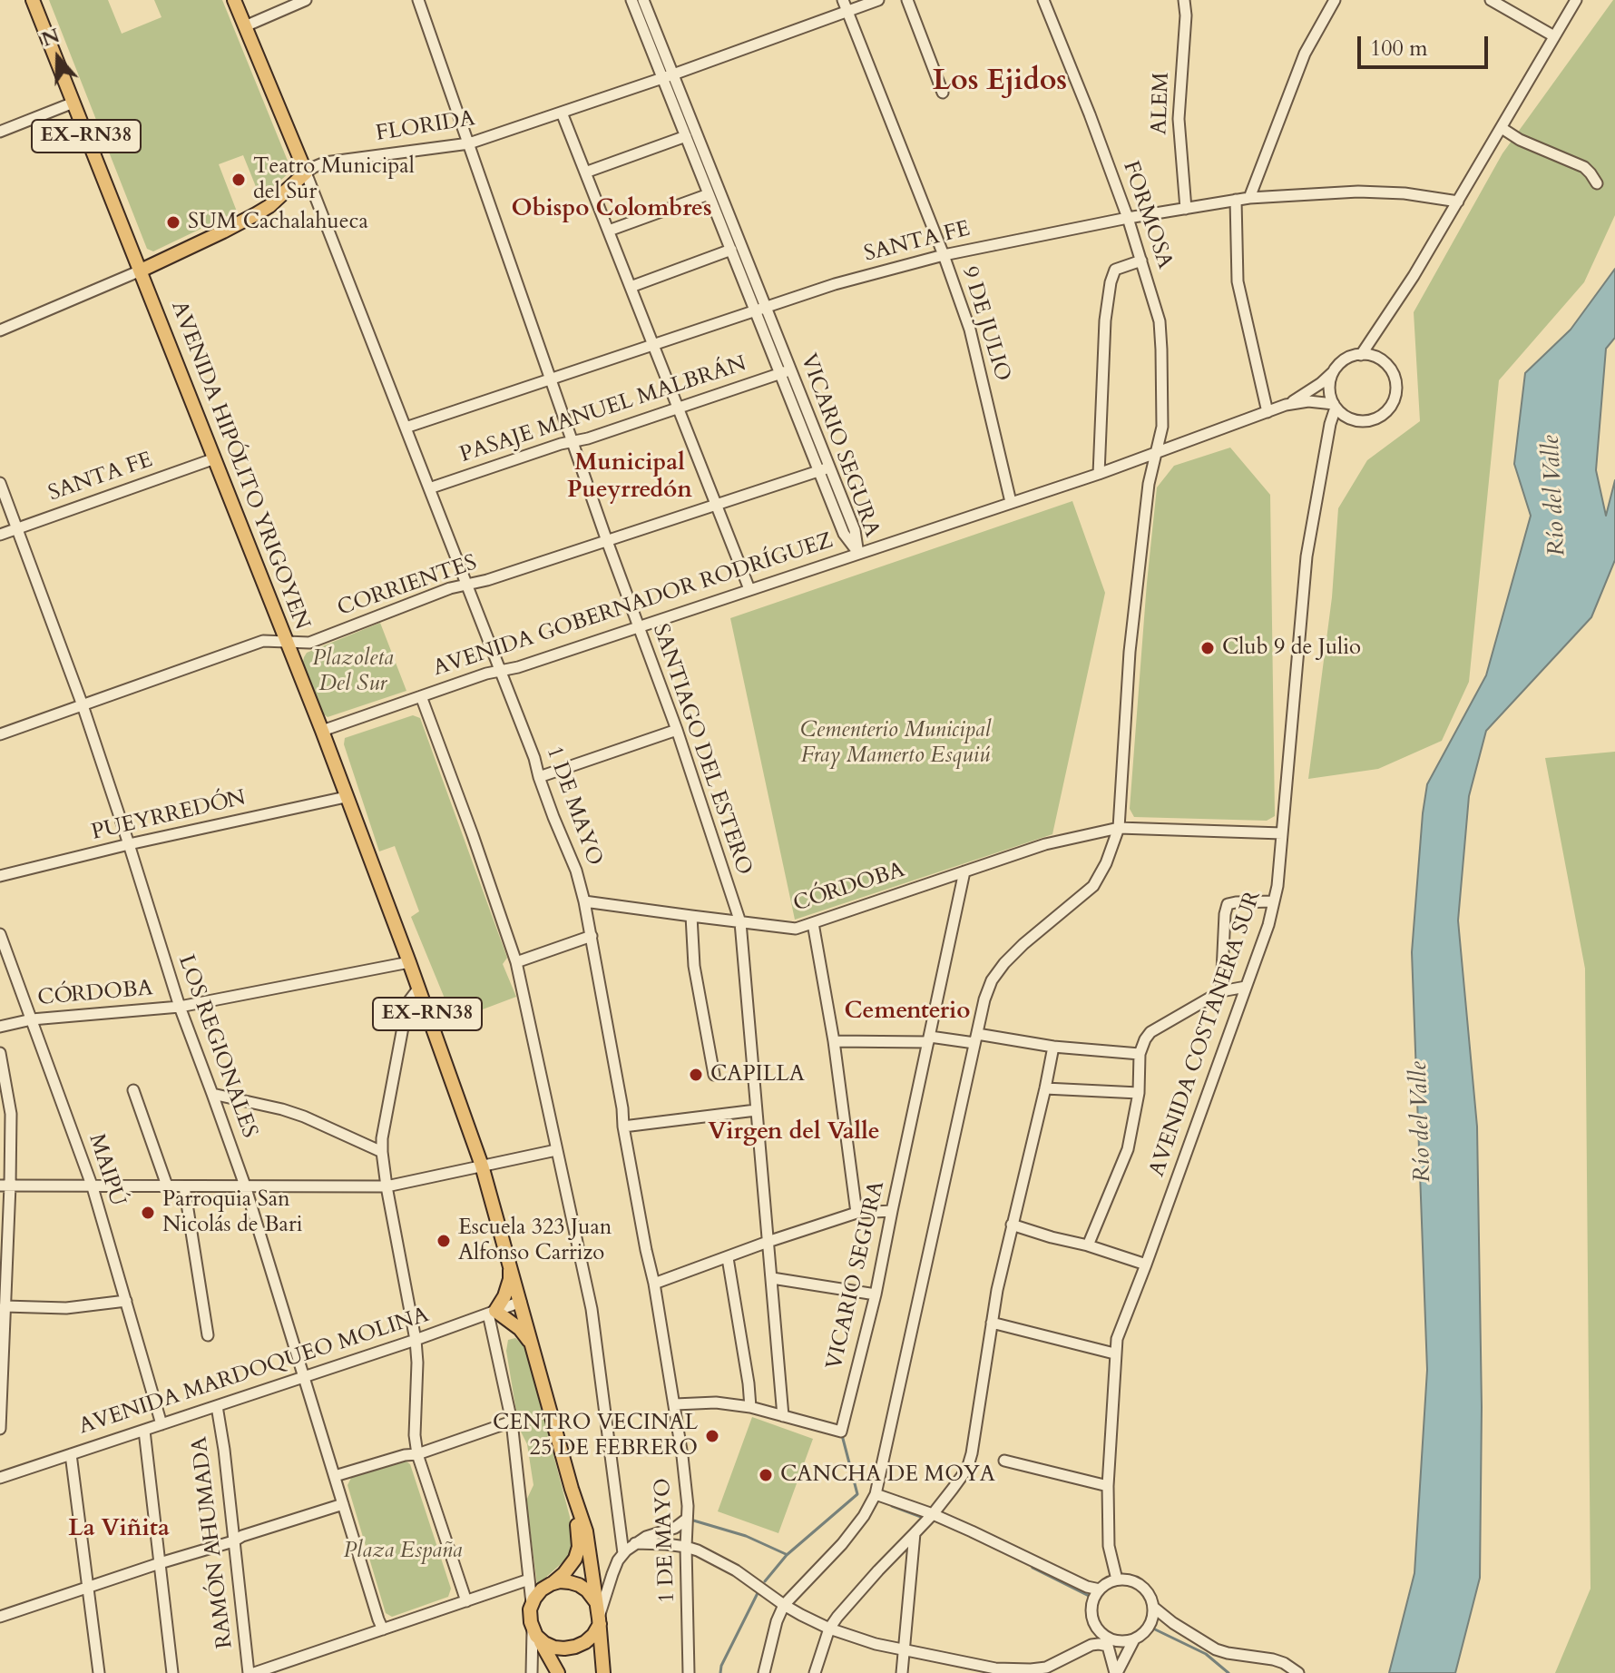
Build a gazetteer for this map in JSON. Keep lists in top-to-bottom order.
{
  "streets": {
    "main road": [
      "FLORIDA",
      "EX-RN38",
      "AVENIDA HIPÓLITO YRIGOYEN",
      "1 DE MAYO"
    ],
    "street": [
      "ALEM",
      "FORMOSA",
      "SANTA FE",
      "9 DE JULIO",
      "PASAJE MANUEL MALBRÁN",
      "VICARIO SEGURA",
      "CORRIENTES",
      "AVENIDA GOBERNADOR RODRÍGUEZ",
      "SANTIAGO DEL ESTERO",
      "PUEYRREDÓN",
      "CÓRDOBA",
      "AVENIDA COSTANERA SUR",
      "LOS REGIONALES",
      "MAIPÚ",
      "AVENIDA MARDOQUEO MOLINA",
      "RAMÓN AHUMADA"
    ]
  },
  "crossings": [
    ["ALEM", "SANTA FE"],
    ["FLORIDA", "9 DE JULIO"],
    ["FLORIDA", "VICARIO SEGURA"],
    ["FLORIDA", "AVENIDA HIPÓLITO YRIGOYEN"],
    ["FLORIDA", "SANTIAGO DEL ESTERO"],
    ["FLORIDA", "1 DE MAYO"],
    ["EX-RN38", "AVENIDA HIPÓLITO YRIGOYEN"],
    ["FORMOSA", "SANTA FE"],
    ["FORMOSA", "AVENIDA GOBERNADOR RODRÍGUEZ"],
    ["FORMOSA", "CÓRDOBA"],
    ["SANTA FE", "9 DE JULIO"],
    ["SANTA FE", "VICARIO SEGURA"],
    ["SANTA FE", "AVENIDA HIPÓLITO YRIGOYEN"],
    ["SANTA FE", "SANTIAGO DEL ESTERO"],
    ["SANTA FE", "1 DE MAYO"],
    ["SANTA FE", "LOS REGIONALES"],
    ["9 DE JULIO", "AVENIDA GOBERNADOR RODRÍGUEZ"],
    ["PASAJE MANUEL MALBRÁN", "VICARIO SEGURA"],
    ["PASAJE MANUEL MALBRÁN", "SANTIAGO DEL ESTERO"],
    ["PASAJE MANUEL MALBRÁN", "1 DE MAYO"],
    ["VICARIO SEGURA", "CORRIENTES"],
    ["VICARIO SEGURA", "AVENIDA GOBERNADOR RODRÍGUEZ"],
    ["VICARIO SEGURA", "SANTIAGO DEL ESTERO"],
    ["VICARIO SEGURA", "CÓRDOBA"],
    ["AVENIDA HIPÓLITO YRIGOYEN", "CORRIENTES"],
    ["AVENIDA HIPÓLITO YRIGOYEN", "AVENIDA GOBERNADOR RODRÍGUEZ"],
    ["AVENIDA HIPÓLITO YRIGOYEN", "PUEYRREDÓN"],
    ["AVENIDA HIPÓLITO YRIGOYEN", "CÓRDOBA"],
    ["AVENIDA HIPÓLITO YRIGOYEN", "AVENIDA MARDOQUEO MOLINA"],
    ["CORRIENTES", "SANTIAGO DEL ESTERO"],
    ["CORRIENTES", "1 DE MAYO"],
    ["CORRIENTES", "LOS REGIONALES"],
    ["AVENIDA GOBERNADOR RODRÍGUEZ", "SANTIAGO DEL ESTERO"],
    ["AVENIDA GOBERNADOR RODRÍGUEZ", "1 DE MAYO"],
    ["AVENIDA GOBERNADOR RODRÍGUEZ", "AVENIDA COSTANERA SUR"],
    ["SANTIAGO DEL ESTERO", "CÓRDOBA"],
    ["1 DE MAYO", "CÓRDOBA"],
    ["PUEYRREDÓN", "LOS REGIONALES"],
    ["CÓRDOBA", "AVENIDA COSTANERA SUR"],
    ["CÓRDOBA", "LOS REGIONALES"],
    ["CÓRDOBA", "MAIPÚ"],
    ["LOS REGIONALES", "AVENIDA MARDOQUEO MOLINA"],
    ["MAIPÚ", "AVENIDA MARDOQUEO MOLINA"],
    ["AVENIDA MARDOQUEO MOLINA", "RAMÓN AHUMADA"]
  ],
  "districts": [
    "Los Ejidos",
    "Obispo Colombres",
    "Municipal Pueyrredón",
    "Cementerio",
    "Virgen del Valle",
    "La Viñita"
  ],
  "water": ["Río del Valle"],
  "parks": ["Plazoleta Del Sur", "Cementerio Municipal Fray Mamerto Esquiú", "Plaza España"],
  "places": [
    "Teatro Municipal del Sur",
    "SUM Cachalahueca",
    "Club 9 de Julio",
    "CAPILLA",
    "Parroquia San Nicolás de Bari",
    "Escuela 323 Juan Alfonso Carrizo",
    "CENTRO VECINAL 25 DE FEBRERO",
    "CANCHA DE MOYA"
  ],
  "scale_bar": "100 m",
  "north": "top"
}
